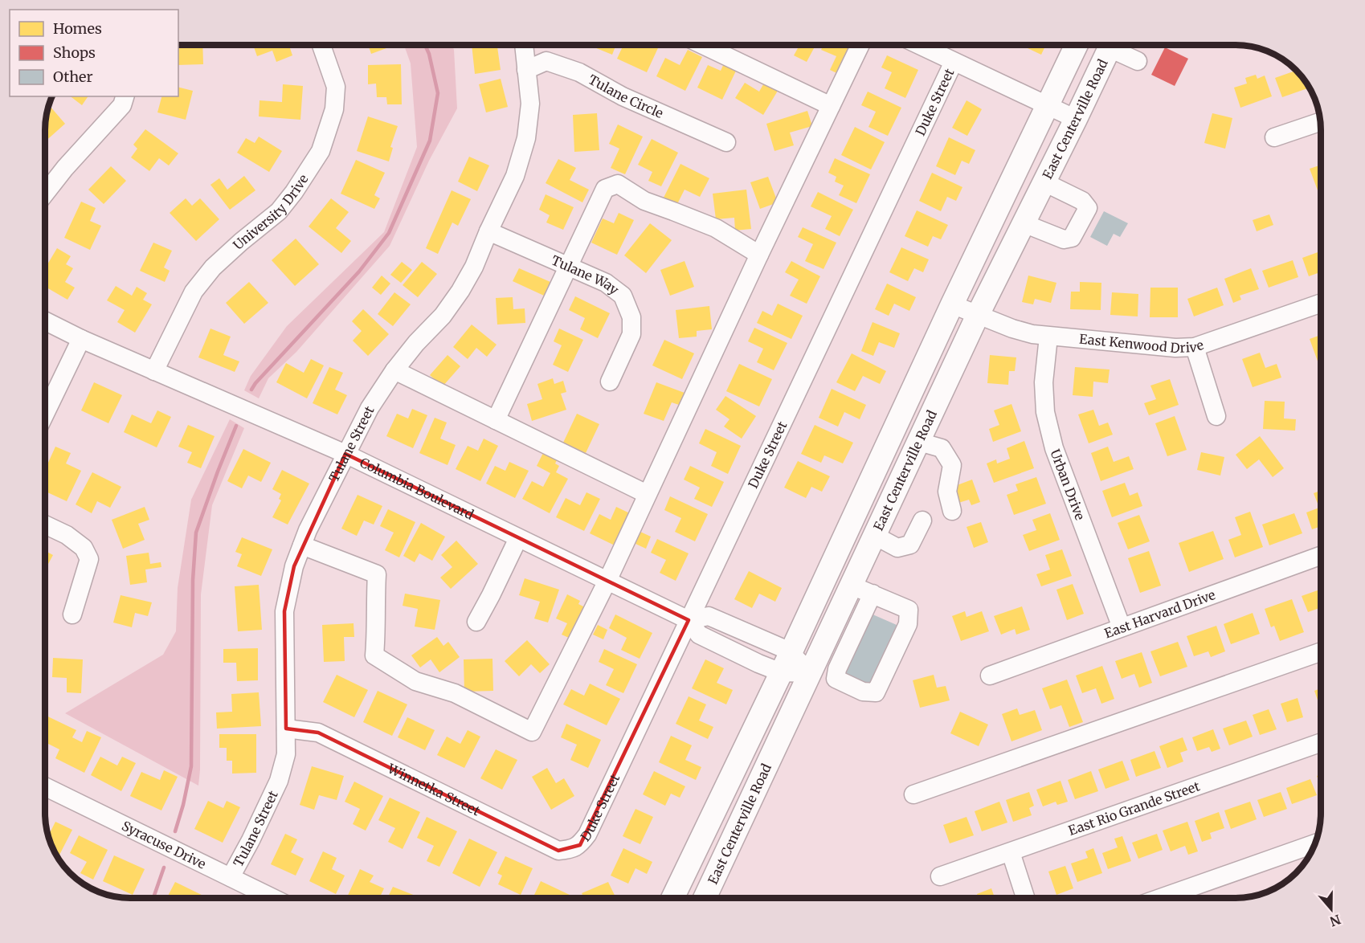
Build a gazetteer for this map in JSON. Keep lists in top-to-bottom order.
{
  "streets": {
    "main road": ["East Centerville Road"],
    "street": [
      "Tulane Circle",
      "Duke Street",
      "University Drive",
      "Tulane Way",
      "East Kenwood Drive",
      "Tulane Street",
      "Urban Drive",
      "Columbia Boulevard",
      "East Harvard Drive",
      "Winnetka Street",
      "East Rio Grande Street",
      "Syracuse Drive"
    ]
  },
  "crossings": [
    ["Tulane Circle", "Tulane Street"],
    ["Duke Street", "Columbia Boulevard"],
    ["Duke Street", "Winnetka Street"],
    ["East Centerville Road", "East Kenwood Drive"],
    ["University Drive", "Columbia Boulevard"],
    ["Tulane Way", "Tulane Street"],
    ["East Kenwood Drive", "Urban Drive"],
    ["Tulane Street", "Columbia Boulevard"],
    ["Tulane Street", "Winnetka Street"],
    ["Tulane Street", "Syracuse Drive"],
    ["Urban Drive", "East Harvard Drive"]
  ],
  "legend": ["Homes", "Shops", "Other"],
  "north": "bottom"
}
